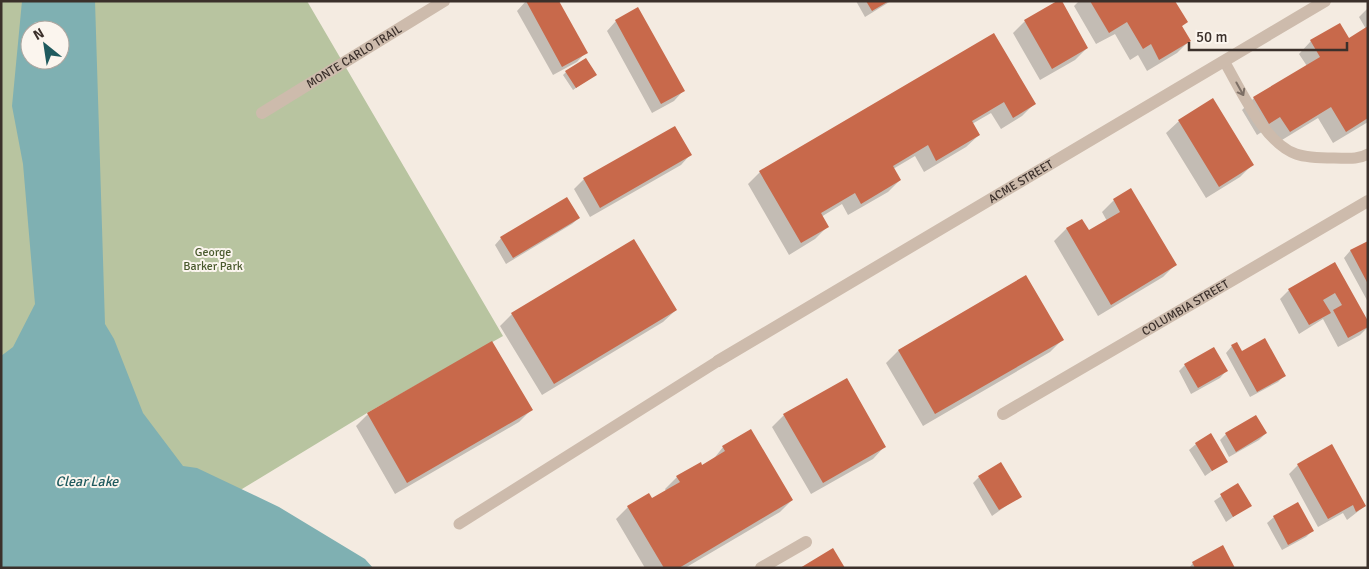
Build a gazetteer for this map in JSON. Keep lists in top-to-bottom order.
{
  "streets": {
    "street": ["MONTE CARLO TRAIL", "ACME STREET", "COLUMBIA STREET"]
  },
  "water": ["Clear Lake"],
  "parks": ["George Barker Park"],
  "scale_bar": "50 m",
  "north": "top left"
}
